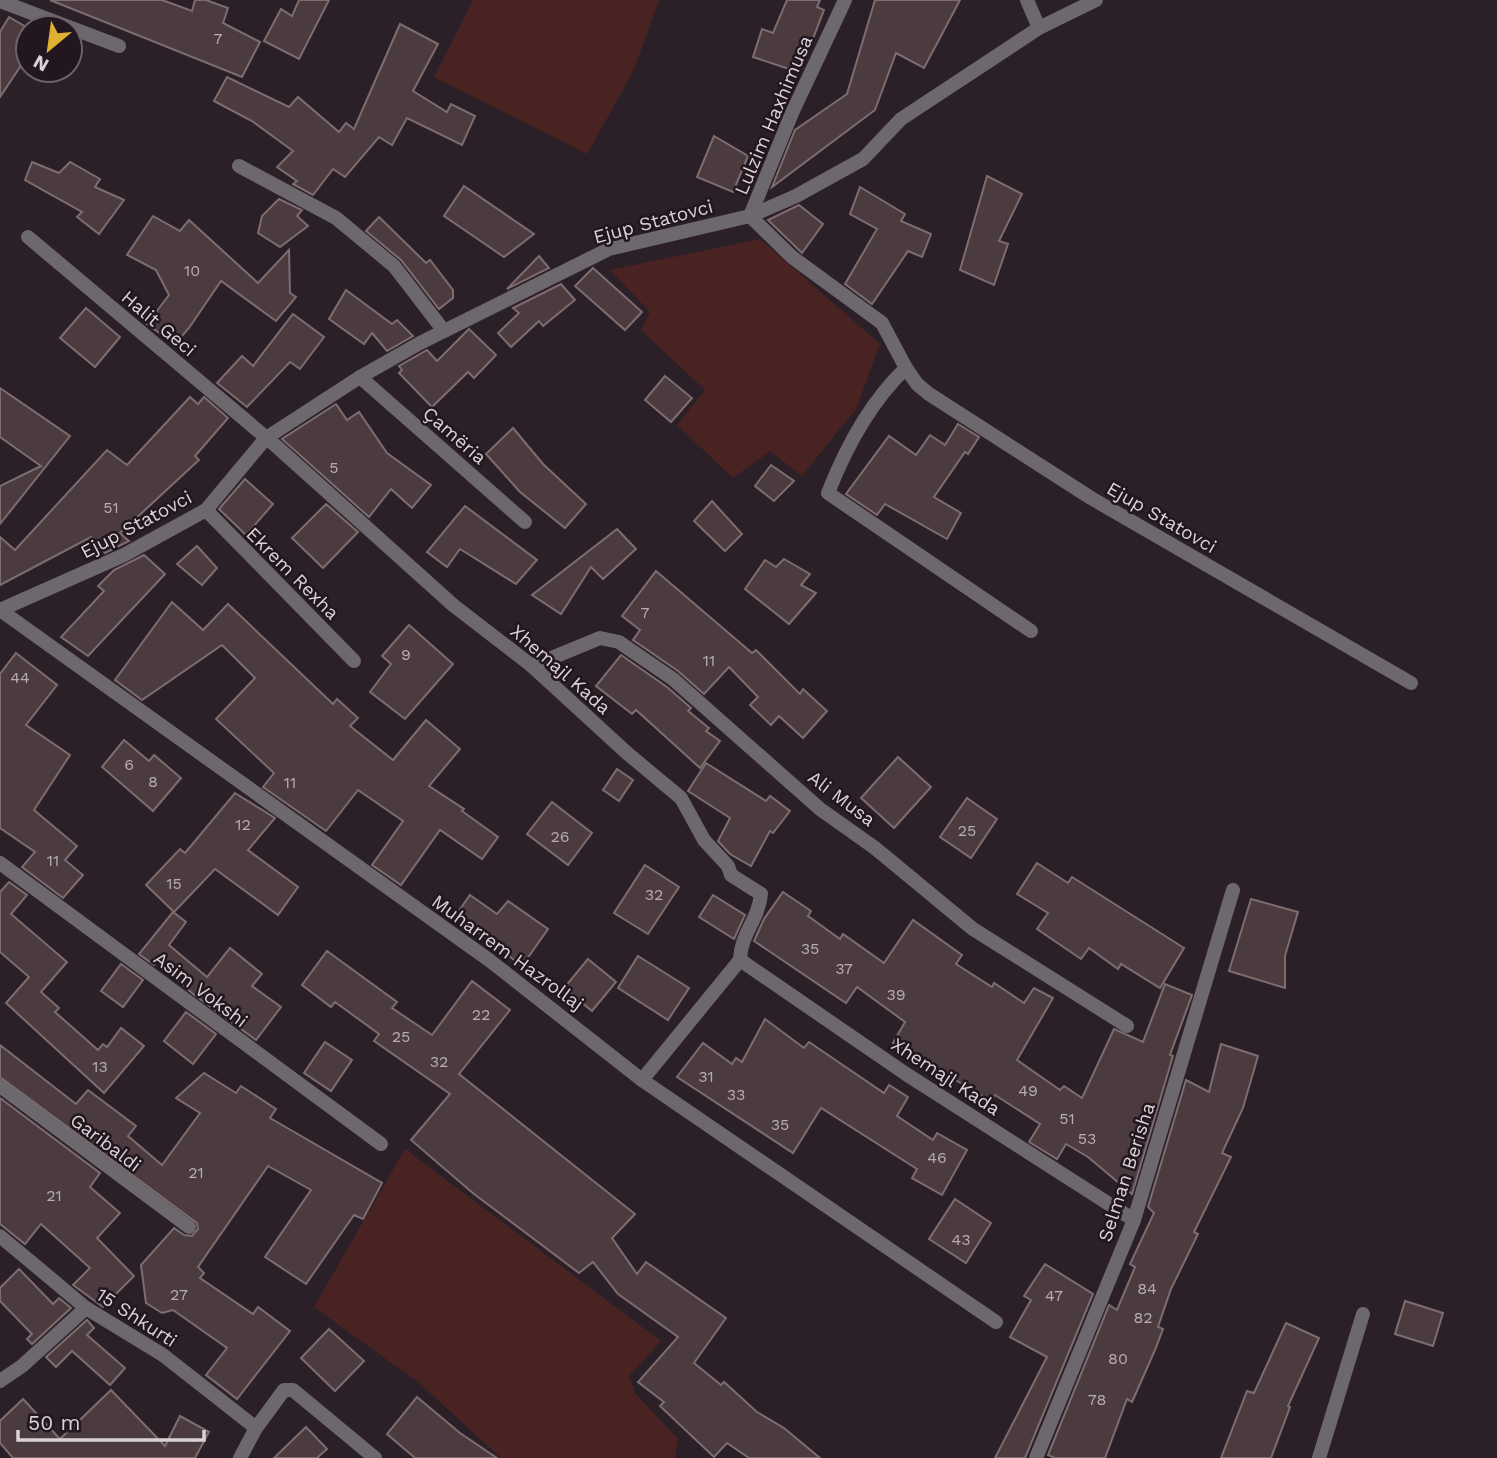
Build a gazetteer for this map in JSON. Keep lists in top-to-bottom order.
{
  "streets": {
    "street": [
      "Lulzim Haxhimusa",
      "Ejup Statovci",
      "Halit Geci",
      "Çamëria",
      "Ekrem Rexha",
      "Xhemajl Kada",
      "Ali Musa",
      "Muharrem Hazrollaj",
      "Asim Vokshi",
      "Garibaldi",
      "Selman Berisha",
      "15 Shkurti"
    ]
  },
  "crossings": [
    ["Lulzim Haxhimusa", "Ejup Statovci"],
    ["Ejup Statovci", "Halit Geci"],
    ["Ejup Statovci", "Çamëria"],
    ["Ejup Statovci", "Ekrem Rexha"],
    ["Ejup Statovci", "Xhemajl Kada"],
    ["Ejup Statovci", "Muharrem Hazrollaj"],
    ["Halit Geci", "Xhemajl Kada"],
    ["Xhemajl Kada", "Ali Musa"],
    ["Xhemajl Kada", "Muharrem Hazrollaj"],
    ["Xhemajl Kada", "Selman Berisha"]
  ],
  "house_numbers": [
    "7",
    "10",
    "5",
    "51",
    "7",
    "9",
    "11",
    "44",
    "6",
    "8",
    "11",
    "12",
    "25",
    "26",
    "11",
    "15",
    "32",
    "35",
    "37",
    "39",
    "22",
    "25",
    "32",
    "13",
    "31",
    "49",
    "33",
    "51",
    "35",
    "53",
    "46",
    "21",
    "21",
    "43",
    "84",
    "27",
    "47",
    "82",
    "80",
    "78"
  ],
  "scale_bar": "50 m",
  "north": "bottom left"
}
